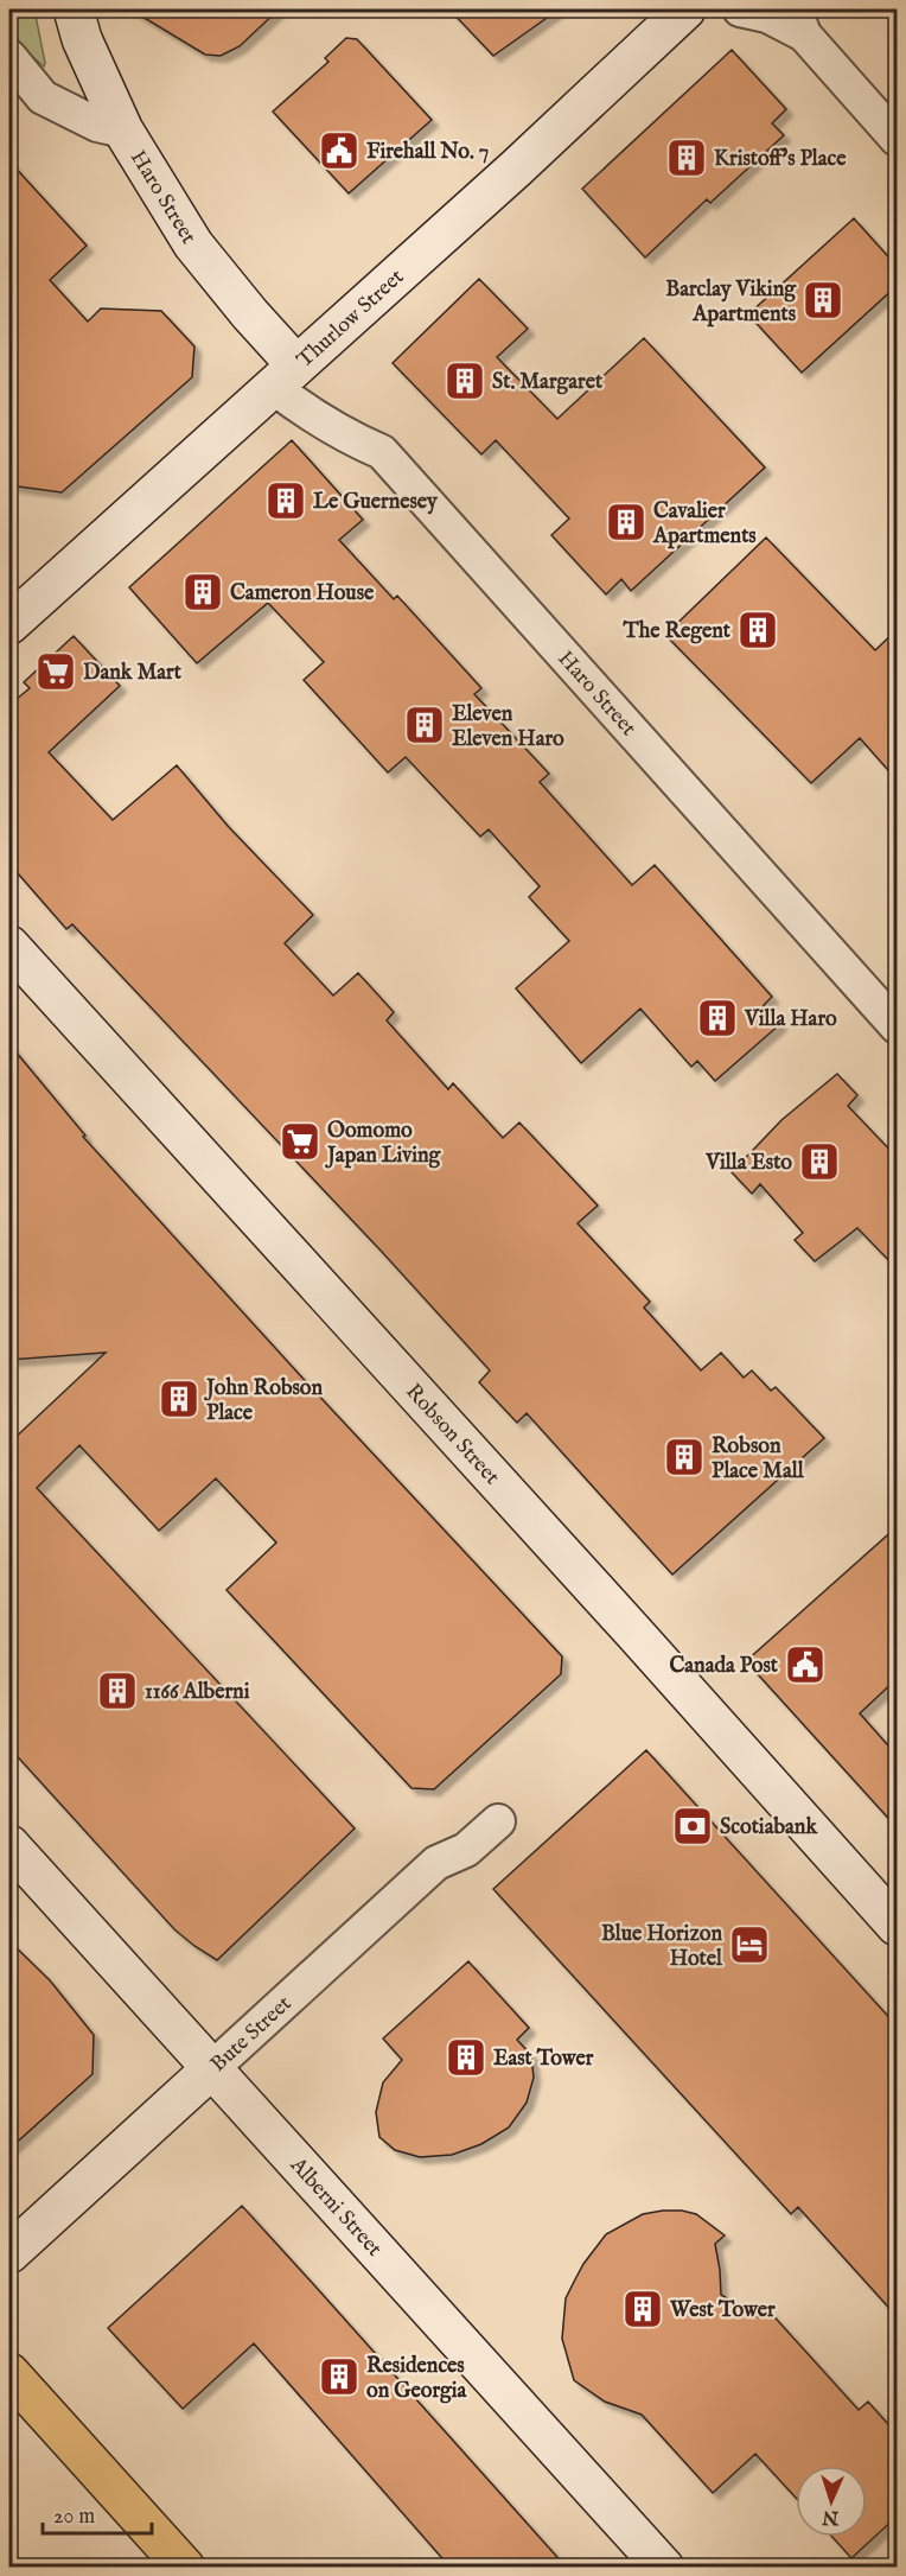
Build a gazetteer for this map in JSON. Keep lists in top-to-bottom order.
{
  "streets": {
    "main road": [
      "Haro Street",
      "Thurlow Street",
      "Robson Street",
      "Bute Street",
      "Alberni Street"
    ]
  },
  "crossings": [
    ["Haro Street", "Thurlow Street"],
    ["Bute Street", "Alberni Street"]
  ],
  "places": {
    "public building": ["Firehall No. 7", "Canada Post"],
    "building": [
      "Kristoff's Place",
      "Barclay Viking Apartments",
      "St. Margaret",
      "Le Guernesey",
      "Cavalier Apartments",
      "Cameron House",
      "The Regent",
      "Eleven Eleven Haro",
      "Villa Haro",
      "Villa Esto",
      "John Robson Place",
      "Robson Place Mall",
      "1166 Alberni",
      "East Tower",
      "West Tower",
      "Residences on Georgia"
    ],
    "supermarket": ["Dank Mart", "Oomomo Japan Living"],
    "bank": ["Scotiabank"],
    "hotel": ["Blue Horizon Hotel"]
  },
  "scale_bar": "20 m",
  "north": "bottom"
}
